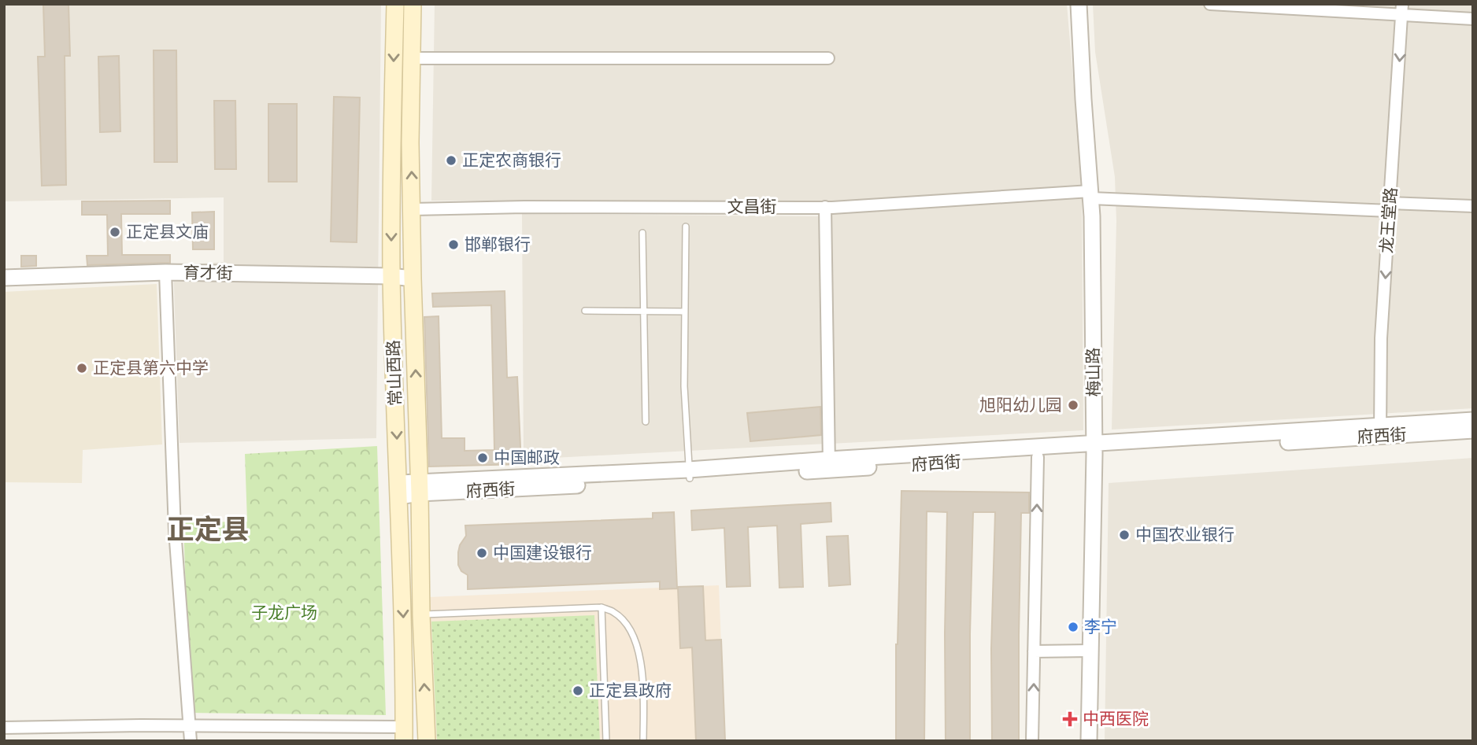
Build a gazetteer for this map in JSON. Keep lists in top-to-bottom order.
{
  "streets": {
    "main road": ["常山西路"],
    "street": [
      "文昌街",
      "龙王堂路",
      "育才街",
      "梅山路",
      "府西街"
    ]
  },
  "crossings": [
    ["文昌街", "龙王堂路"],
    ["文昌街", "梅山路"],
    ["文昌街", "常山西路"],
    ["龙王堂路", "府西街"],
    ["育才街", "常山西路"],
    ["梅山路", "府西街"],
    ["常山西路", "府西街"]
  ],
  "one_way": ["龙王堂路"],
  "districts": ["正定县"],
  "parks": ["子龙广场"],
  "places": {
    "other": [
      "正定农商银行",
      "正定县文庙",
      "邯郸银行",
      "正定县第六中学",
      "旭阳幼儿园",
      "中国邮政",
      "中国农业银行",
      "中国建设银行",
      "李宁",
      "正定县政府"
    ],
    "health": ["中西医院"]
  }
}
